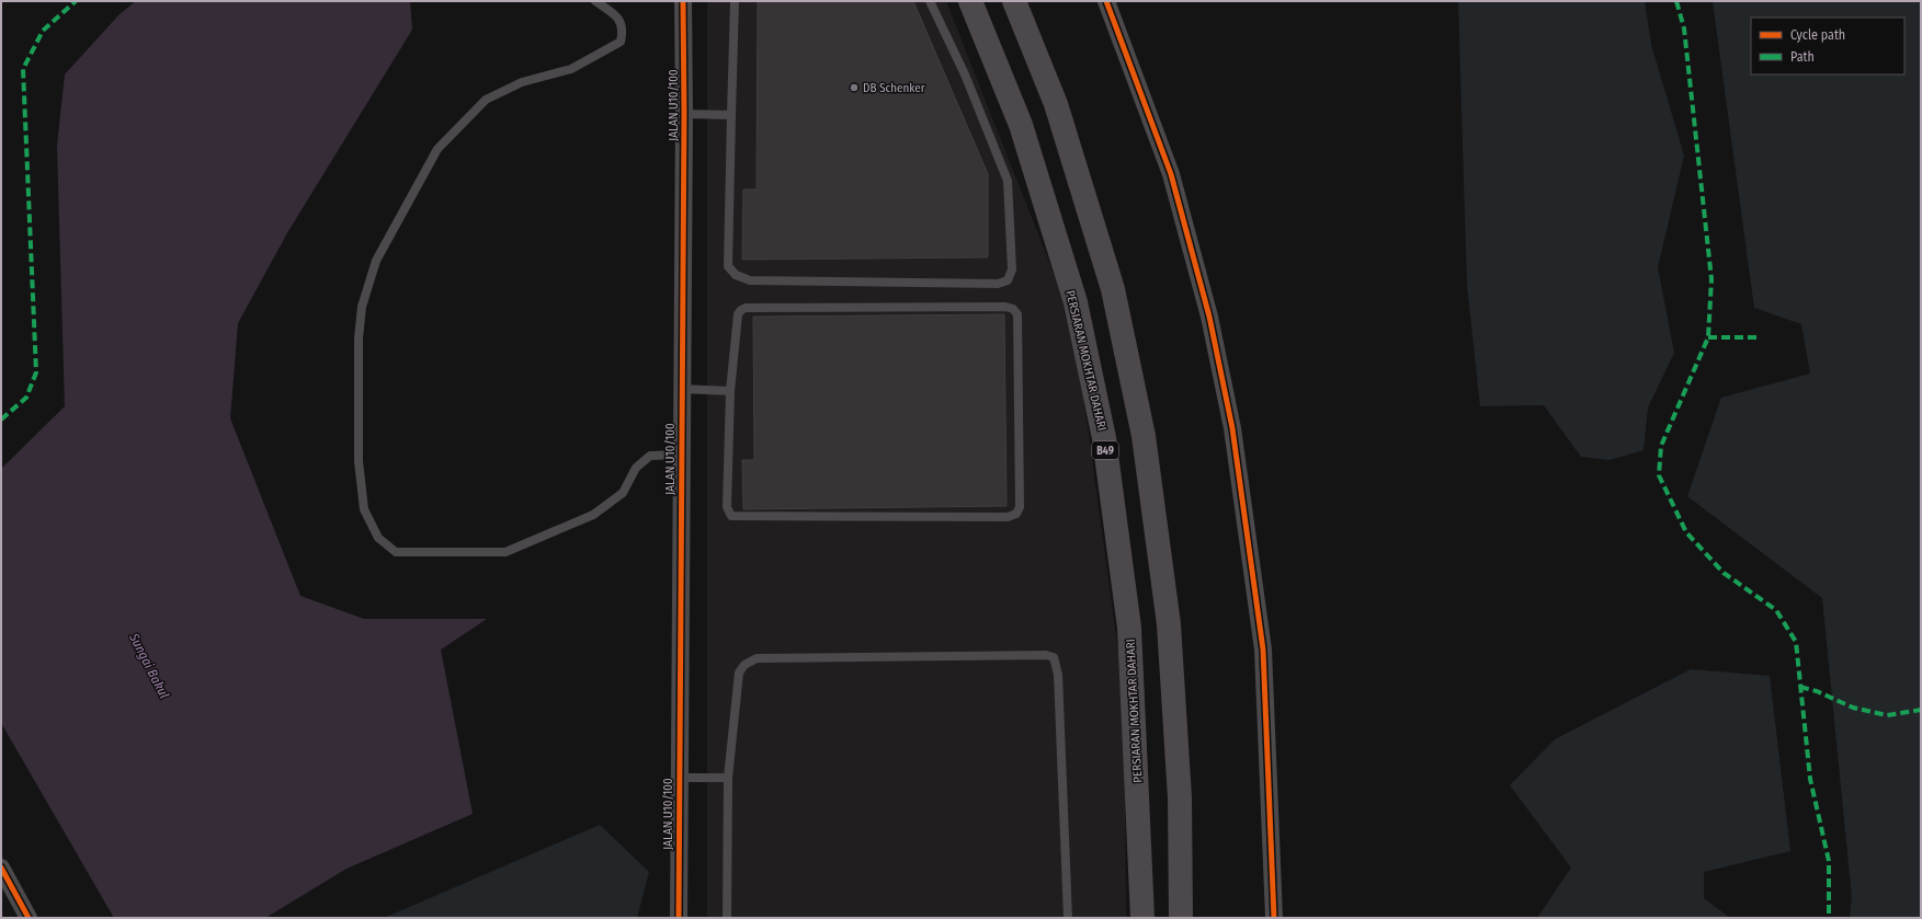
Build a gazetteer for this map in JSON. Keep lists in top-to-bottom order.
{
  "streets": {
    "main road": ["PERSIARAN MOKHTAR DAHARI", "B49"],
    "street": ["JALAN U10/100"]
  },
  "water": ["Sungai Bakul"],
  "places": ["DB Schenker"],
  "legend": ["Cycle path", "Path"]
}
